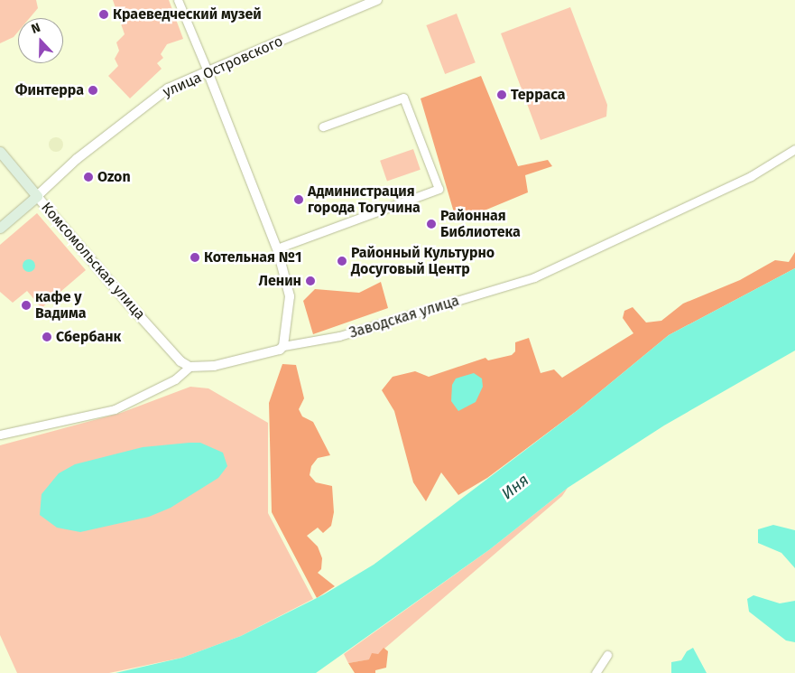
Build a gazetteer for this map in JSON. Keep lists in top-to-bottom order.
{
  "streets": {
    "main road": ["улица Островского", "Комсомольская улица"],
    "street": ["Заводская улица"]
  },
  "crossings": [
    ["улица Островского", "Комсомольская улица"],
    ["Комсомольская улица", "Заводская улица"]
  ],
  "water": ["Иня"],
  "places": [
    "Краеведческий музей",
    "Финтерра",
    "Терраса",
    "Ozon",
    "Администрация города Тогучина",
    "Районная Библиотека",
    "Котельная №1",
    "Районный Культурно Досуговый Центр",
    "Ленин",
    "кафе у Вадима",
    "Сбербанк"
  ],
  "north": "top"
}
